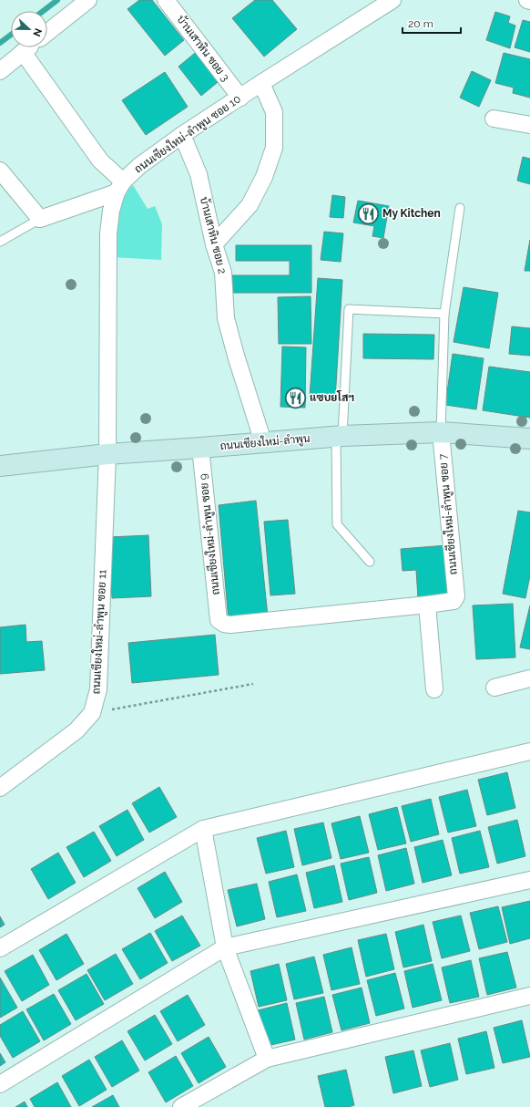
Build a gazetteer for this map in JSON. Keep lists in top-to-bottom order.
{
  "streets": {
    "main road": ["ถนนเชียงใหม่-ลำพูน"],
    "street": [
      "บ้านเสาหิน ซอย 3",
      "ถนนเชียงใหม่-ลำพูน ซอย 10",
      "บ้านเสาหิน ซอย 2",
      "ถนนเชียงใหม่-ลำพูน ซอย 7",
      "ถนนเชียงใหม่-ลำพูน ซอย 9",
      "ถนนเชียงใหม่-ลำพูน ซอย 11"
    ]
  },
  "crossings": [
    ["บ้านเสาหิน ซอย 3", "ถนนเชียงใหม่-ลำพูน ซอย 10"],
    ["ถนนเชียงใหม่-ลำพูน ซอย 10", "บ้านเสาหิน ซอย 2"],
    ["ถนนเชียงใหม่-ลำพูน ซอย 10", "ถนนเชียงใหม่-ลำพูน"],
    ["ถนนเชียงใหม่-ลำพูน ซอย 10", "ถนนเชียงใหม่-ลำพูน ซอย 11"],
    ["บ้านเสาหิน ซอย 2", "ถนนเชียงใหม่-ลำพูน"],
    ["ถนนเชียงใหม่-ลำพูน", "ถนนเชียงใหม่-ลำพูน ซอย 7"],
    ["ถนนเชียงใหม่-ลำพูน", "ถนนเชียงใหม่-ลำพูน ซอย 9"],
    ["ถนนเชียงใหม่-ลำพูน", "ถนนเชียงใหม่-ลำพูน ซอย 11"],
    ["ถนนเชียงใหม่-ลำพูน ซอย 7", "ถนนเชียงใหม่-ลำพูน ซอย 9"]
  ],
  "places": {
    "restaurant": ["My Kitchen", "แซบยโสฯ"]
  },
  "scale_bar": "20 m",
  "north": "right"
}
